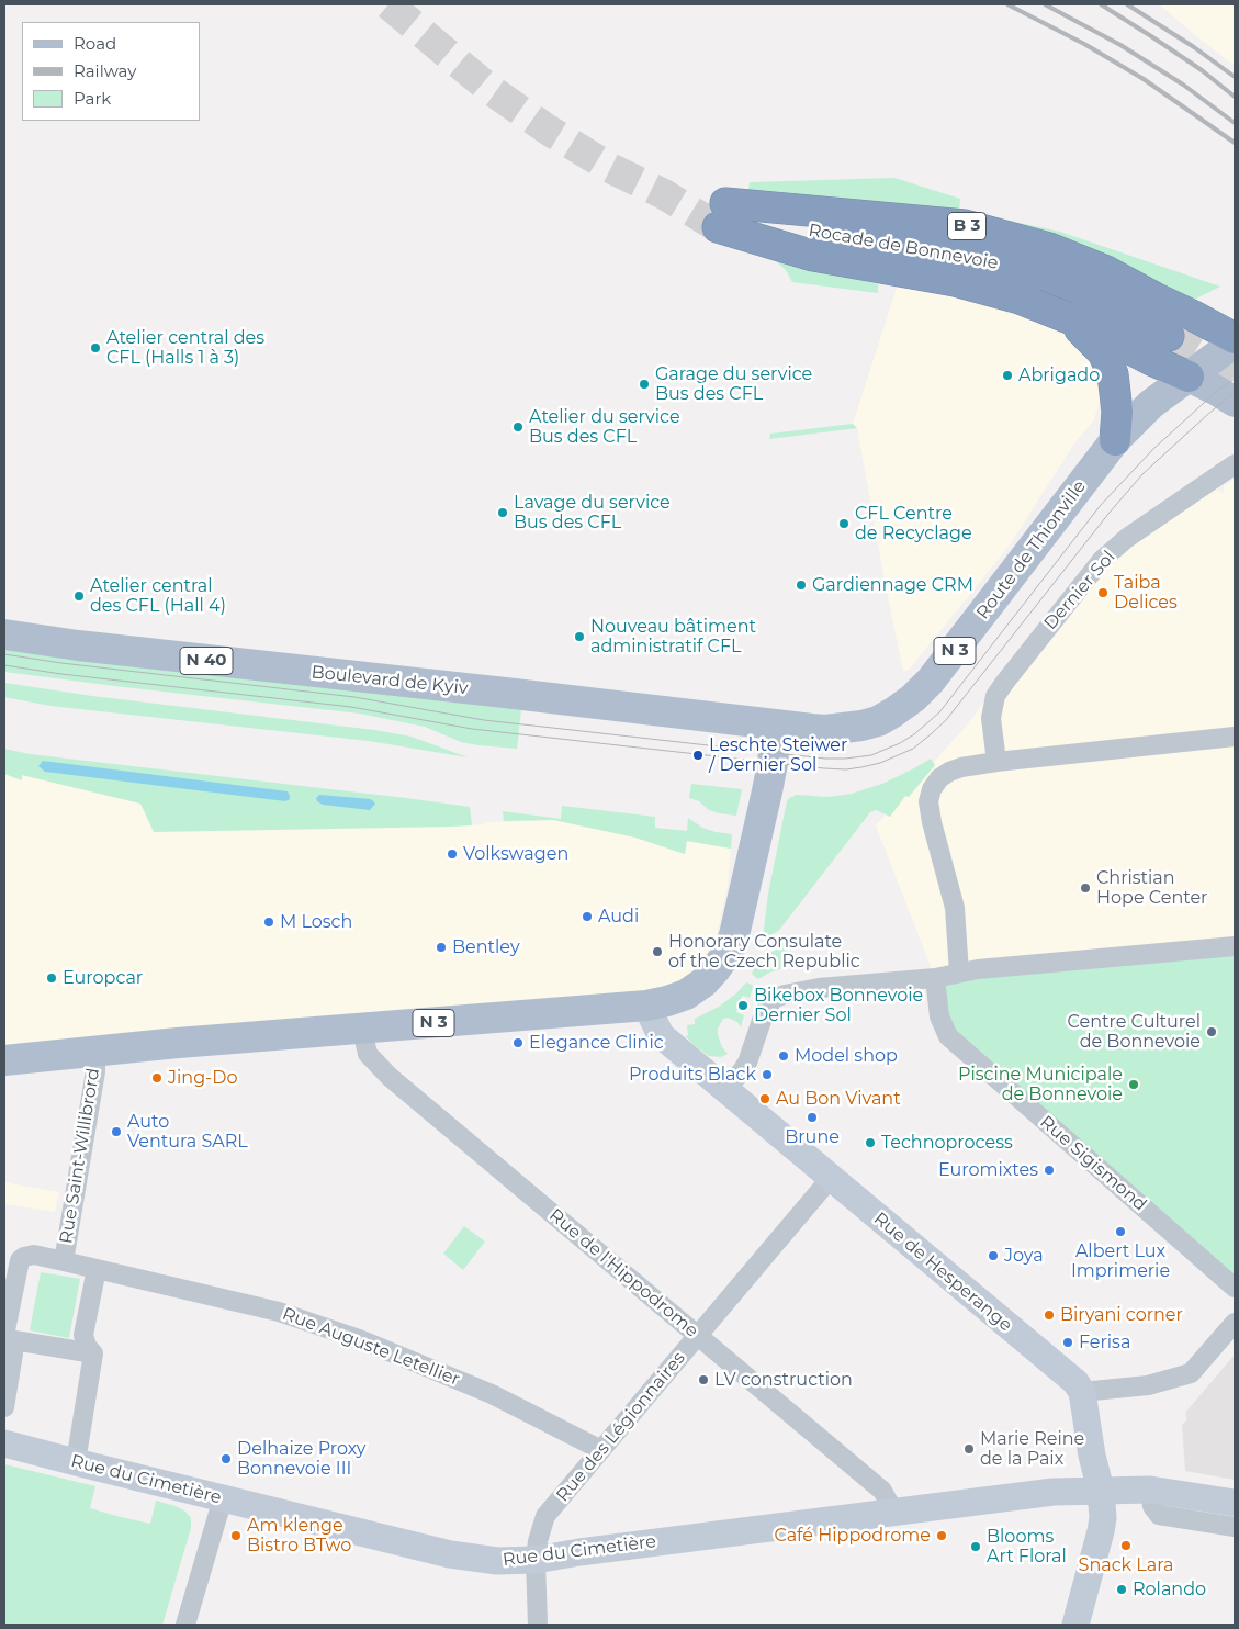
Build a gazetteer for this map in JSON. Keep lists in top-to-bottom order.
{
  "streets": {
    "highway": ["B 3", "Rocade de Bonnevoie"],
    "main road": [
      "Route de Thionville",
      "N 3",
      "N 40",
      "Boulevard de Kyiv"
    ],
    "street": [
      "Dernier Sol",
      "Rue Saint-Willibrord",
      "Rue Sigismond",
      "Rue de Hesperange",
      "Rue de l'Hippodrome",
      "Rue Auguste Letellier",
      "Rue des Légionnaires",
      "Rue du Cimetière"
    ]
  },
  "crossings": [
    ["B 3", "Rocade de Bonnevoie"],
    ["Route de Thionville", "N 3"],
    ["Route de Thionville", "Boulevard de Kyiv"],
    ["N 3", "Boulevard de Kyiv"],
    ["N 3", "Rue Saint-Willibrord"],
    ["N 3", "Rue de Hesperange"],
    ["N 3", "Rue de l'Hippodrome"],
    ["Rue Saint-Willibrord", "Rue Auguste Letellier"],
    ["Rue de Hesperange", "Rue des Légionnaires"],
    ["Rue de l'Hippodrome", "Rue des Légionnaires"],
    ["Rue de l'Hippodrome", "Rue du Cimetière"],
    ["Rue Auguste Letellier", "Rue des Légionnaires"],
    ["Rue des Légionnaires", "Rue du Cimetière"]
  ],
  "places": [
    "Atelier central des CFL (Halls 1 à 3)",
    "Abrigado",
    "Garage du service Bus des CFL",
    "Atelier du service Bus des CFL",
    "Lavage du service Bus des CFL",
    "CFL Centre de Recyclage",
    "Gardiennage CRM",
    "Taiba Delices",
    "Atelier central des CFL (Hall 4)",
    "Nouveau bâtiment administratif CFL",
    "Leschte Steiwer / Dernier Sol",
    "Volkswagen",
    "Christian Hope Center",
    "Audi",
    "M Losch",
    "Bentley",
    "Honorary Consulate of the Czech Republic",
    "Europcar",
    "Bikebox Bonnevoie Dernier Sol",
    "Centre Culturel de Bonnevoie",
    "Elegance Clinic",
    "Model shop",
    "Produits Black",
    "Jing-Do",
    "Piscine Municipale de Bonnevoie",
    "Au Bon Vivant",
    "Brune",
    "Auto Ventura SARL",
    "Technoprocess",
    "Euromixtes",
    "Albert Lux Imprimerie",
    "Joya",
    "Biryani corner",
    "Ferisa",
    "LV construction",
    "Marie Reine de la Paix",
    "Delhaize Proxy Bonnevoie III",
    "Am klenge Bistro BTwo",
    "Café Hippodrome",
    "Snack Lara",
    "Blooms Art Floral",
    "Rolando"
  ],
  "legend": ["Road", "Railway", "Park"]
}
